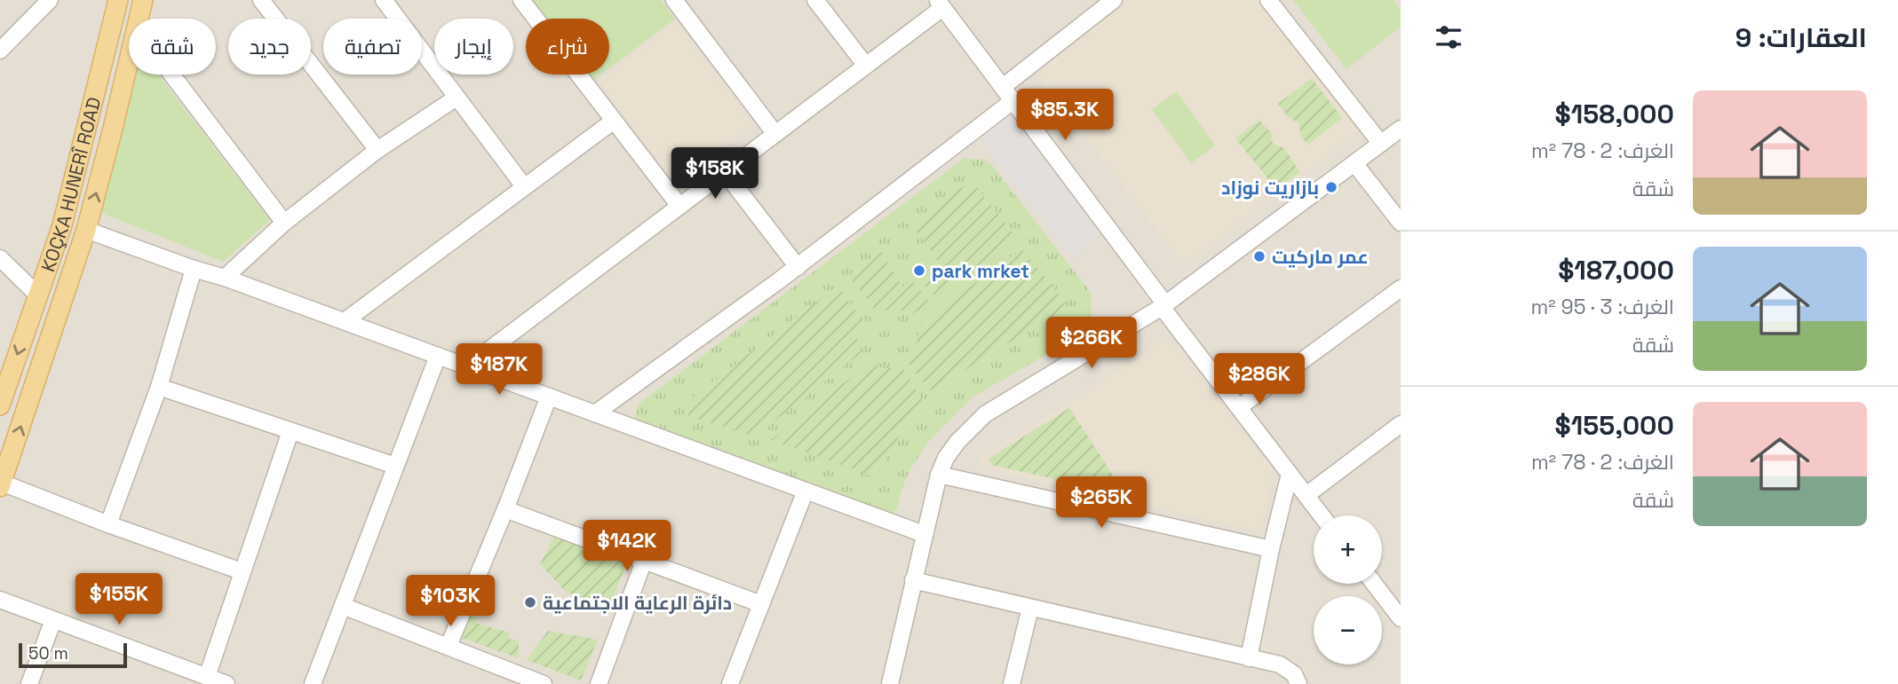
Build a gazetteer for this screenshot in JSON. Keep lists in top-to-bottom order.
{
  "streets": {
    "main road": ["KOÇKA HUNERÎ ROAD"]
  },
  "places": [
    "بازاريت نوزاد",
    "عمر ماركيت",
    "park mrket",
    "دائرة الرعاية الاجتماعية"
  ],
  "scale_bar": "50 m",
  "page": {
    "heading": "العقارات: 9",
    "chip": [
      "شراء",
      "إيجار",
      "تصفية",
      "جديد",
      "شقة"
    ],
    "list": [
      {
        "name": "$158,000",
        "note": "الغرف: 2 · 78 m² · شقة"
      },
      {
        "name": "$187,000",
        "note": "الغرف: 3 · 95 m² · شقة"
      },
      {
        "name": "$155,000",
        "note": "الغرف: 2 · 78 m² · شقة"
      }
    ],
    "price": [
      "$85.3K",
      "$158K",
      "$266K",
      "$187K",
      "$286K",
      "$265K",
      "$142K",
      "$155K",
      "$103K"
    ],
    "map_buttons": ["+", "−"],
    "scale": "50 m"
  }
}
